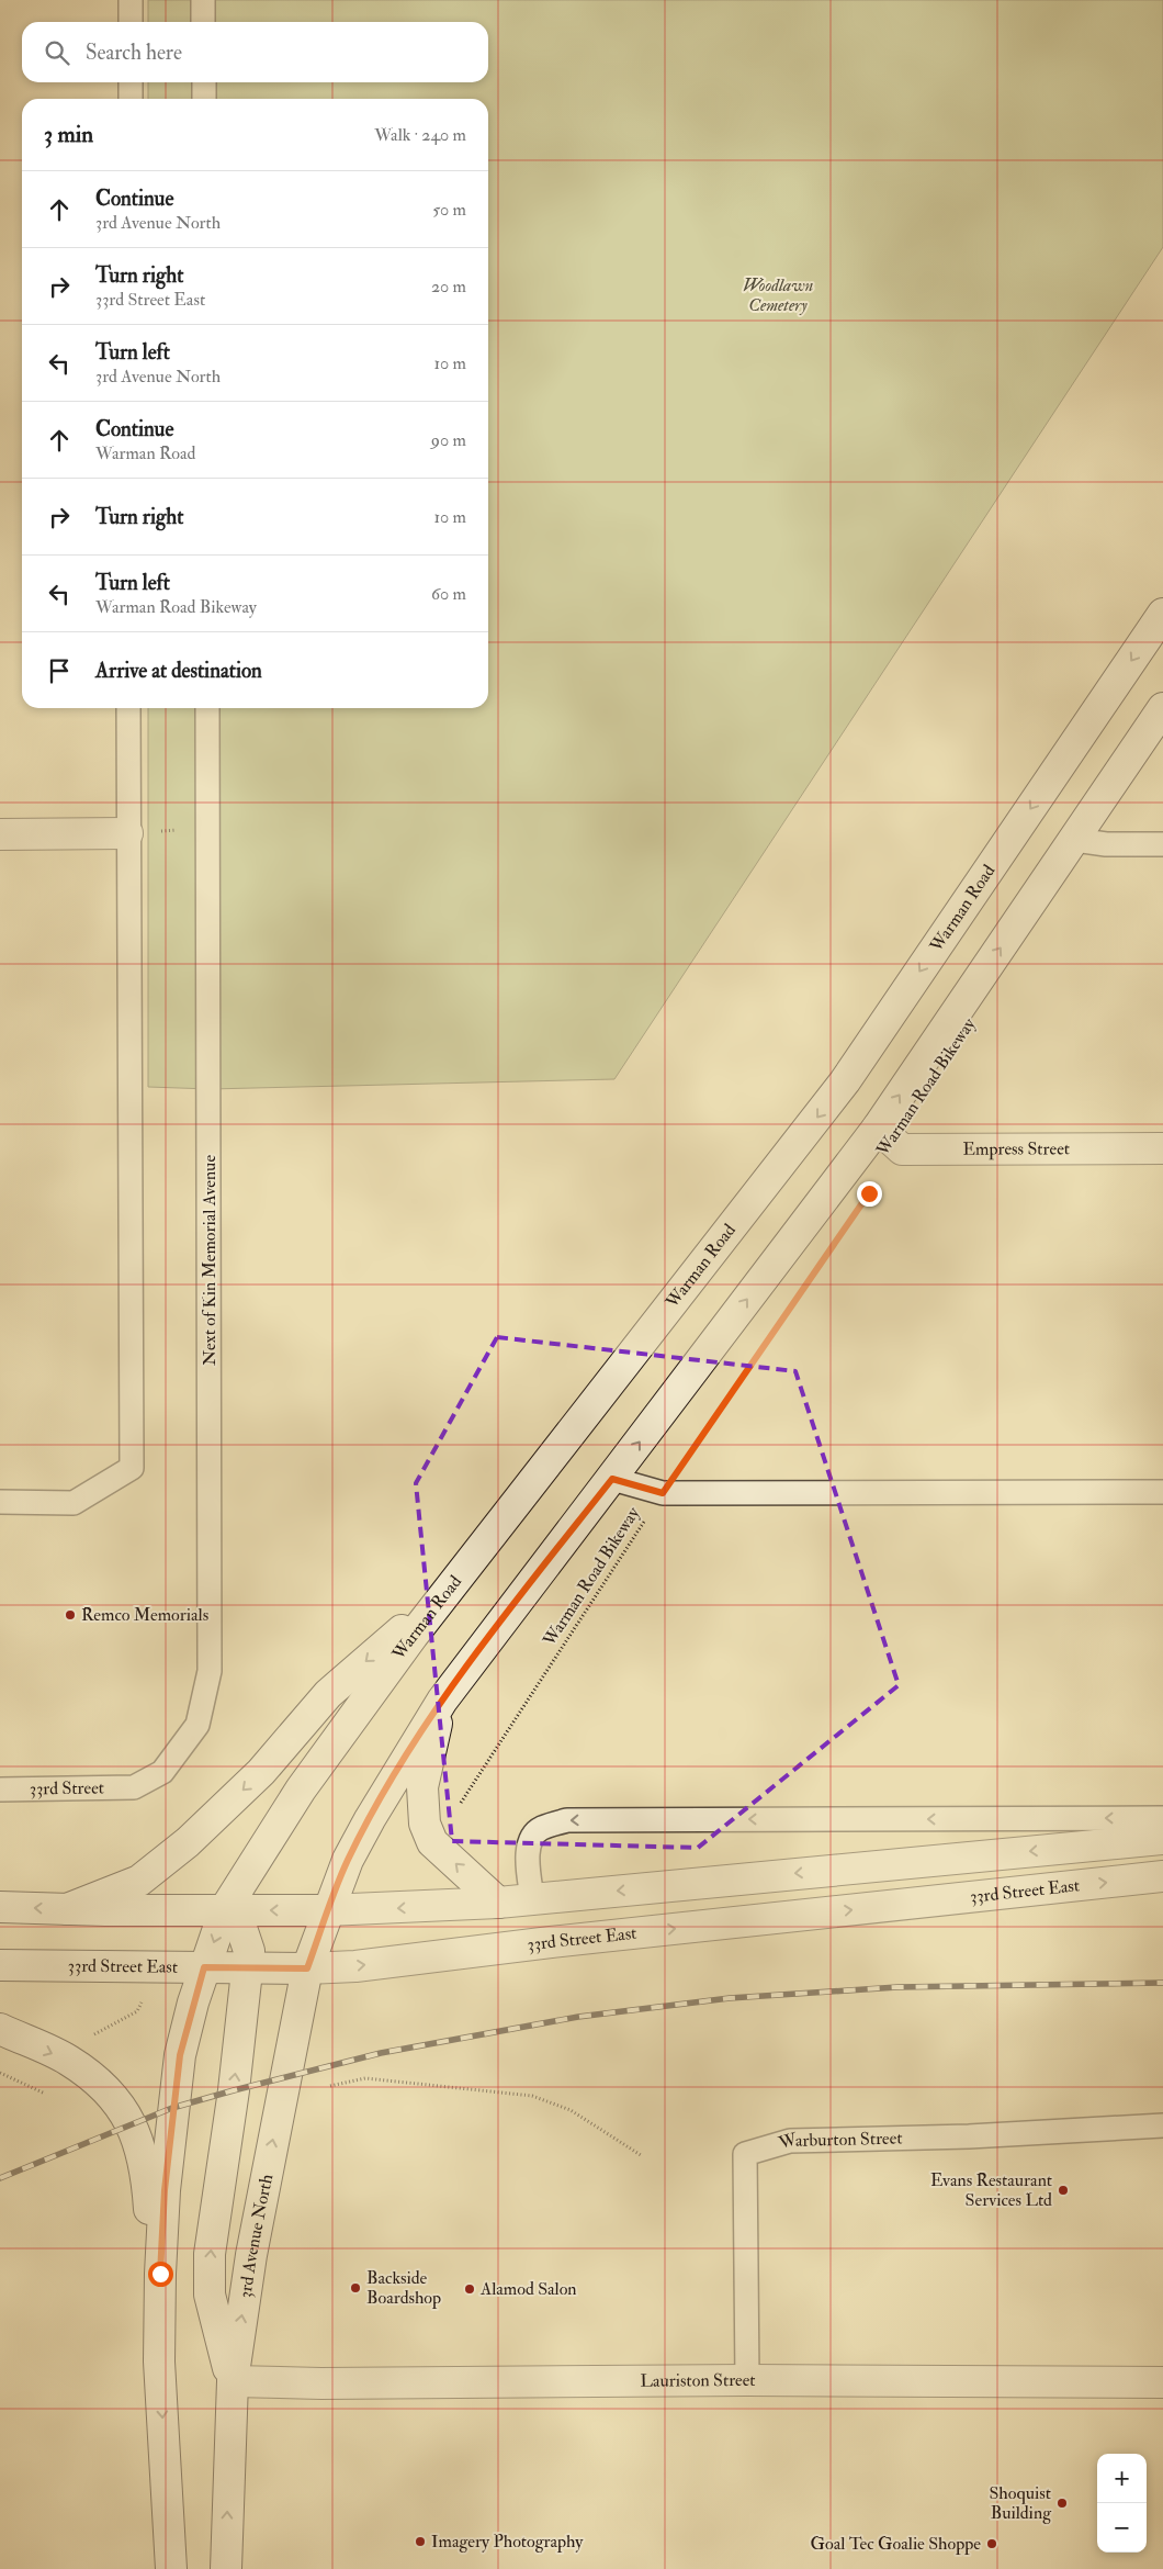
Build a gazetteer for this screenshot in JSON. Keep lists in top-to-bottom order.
{
  "streets": {
    "main road": [
      "Warman Road",
      "Empress Street",
      "33rd Street East",
      "3rd Avenue North",
      "Lauriston Street"
    ],
    "lane": ["Next of Kin Memorial Avenue", "33rd Street", "Warburton Street"],
    "path": ["Warman Road Bikeway"]
  },
  "crossings": [
    ["Next of Kin Memorial Avenue", "33rd Street"],
    ["33rd Street East", "3rd Avenue North"],
    ["Warburton Street", "Lauriston Street"],
    ["3rd Avenue North", "Lauriston Street"]
  ],
  "parks": ["Woodlawn Cemetery"],
  "places": [
    "Remco Memorials",
    "Evans Restaurant Services Ltd",
    "Backside Boardshop",
    "Alamod Salon",
    "Shoquist Building",
    "Imagery Photography",
    "Goal Tec Goalie Shoppe"
  ],
  "page": {
    "search": "Search here",
    "heading": ["3 min", "Walk · 240 m"],
    "list": [
      ["Continue", "3rd Avenue North", "50 m"],
      ["Turn right", "33rd Street East", "20 m"],
      ["Turn left", "3rd Avenue North", "10 m"],
      ["Continue", "Warman Road", "90 m"],
      ["Turn right", "10 m"],
      ["Turn left", "Warman Road Bikeway", "60 m"],
      "Arrive at destination"
    ],
    "map_buttons": ["+", "−"]
  }
}
